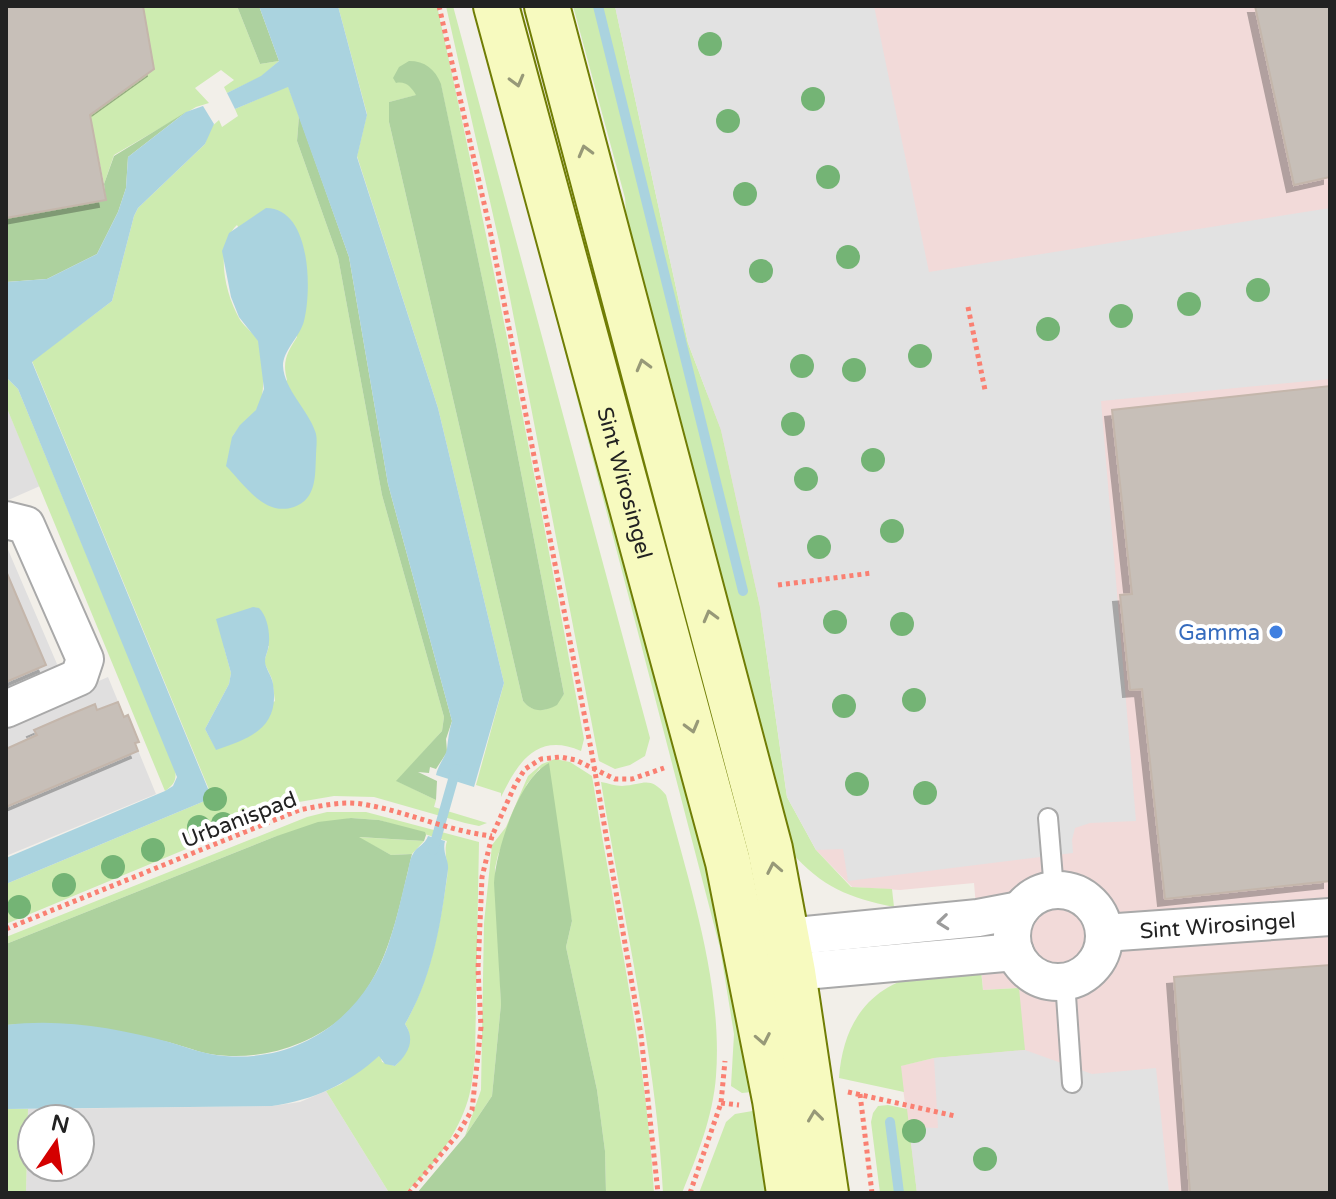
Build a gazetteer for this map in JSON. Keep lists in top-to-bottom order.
{
  "streets": {
    "main road": ["Sint Wirosingel"],
    "path": ["Urbanispad"]
  },
  "places": ["Gamma"],
  "north": "top"
}
